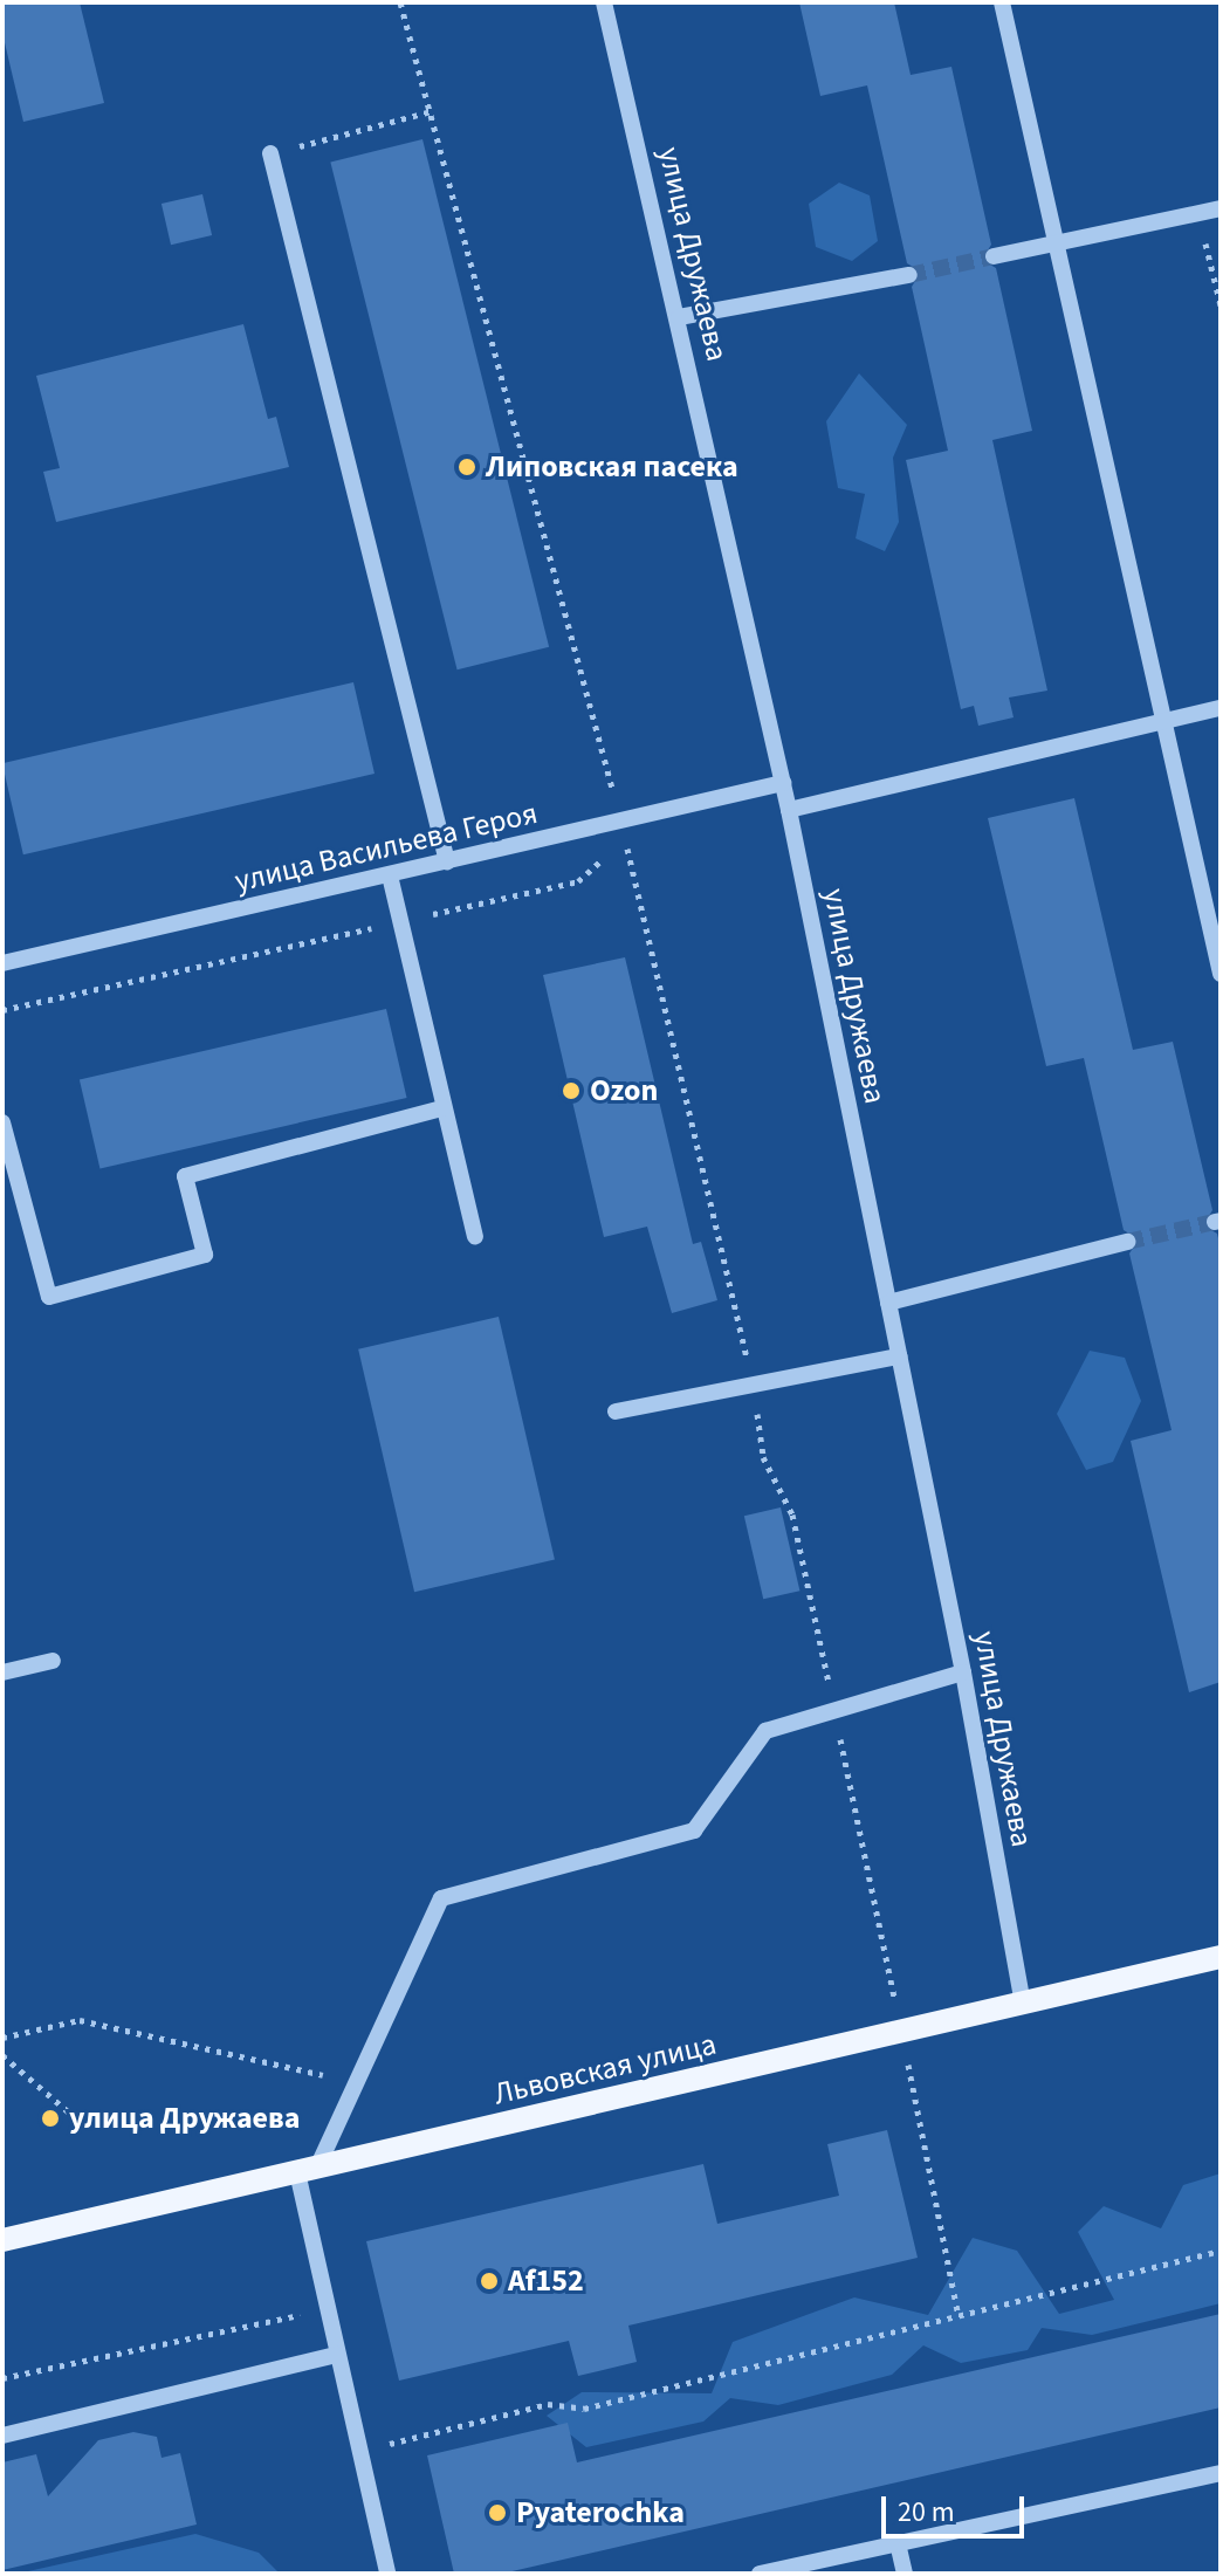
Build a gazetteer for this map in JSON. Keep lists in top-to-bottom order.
{
  "streets": {
    "main road": ["Львовская улица"],
    "street": ["улица Дружаева", "улица Васильева Героя"]
  },
  "crossings": [
    ["улица Дружаева", "улица Васильева Героя"],
    ["улица Дружаева", "Львовская улица"]
  ],
  "places": [
    "Липовская пасека",
    "Ozon",
    "улица Дружаева",
    "Af152",
    "Pyaterochka"
  ],
  "scale_bar": "20 m"
}
